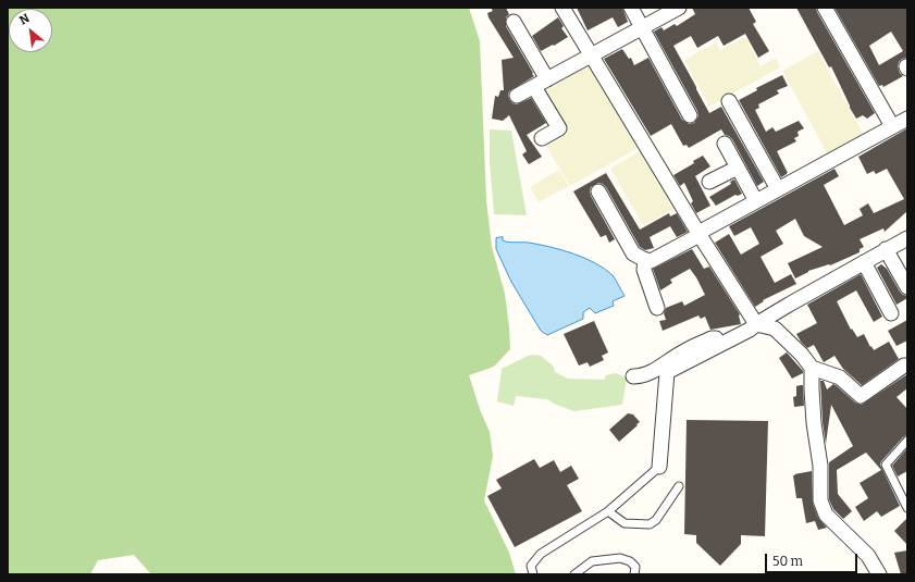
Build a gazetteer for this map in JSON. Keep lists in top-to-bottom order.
{
  "scale_bar": "50 m",
  "north": "top left"
}
